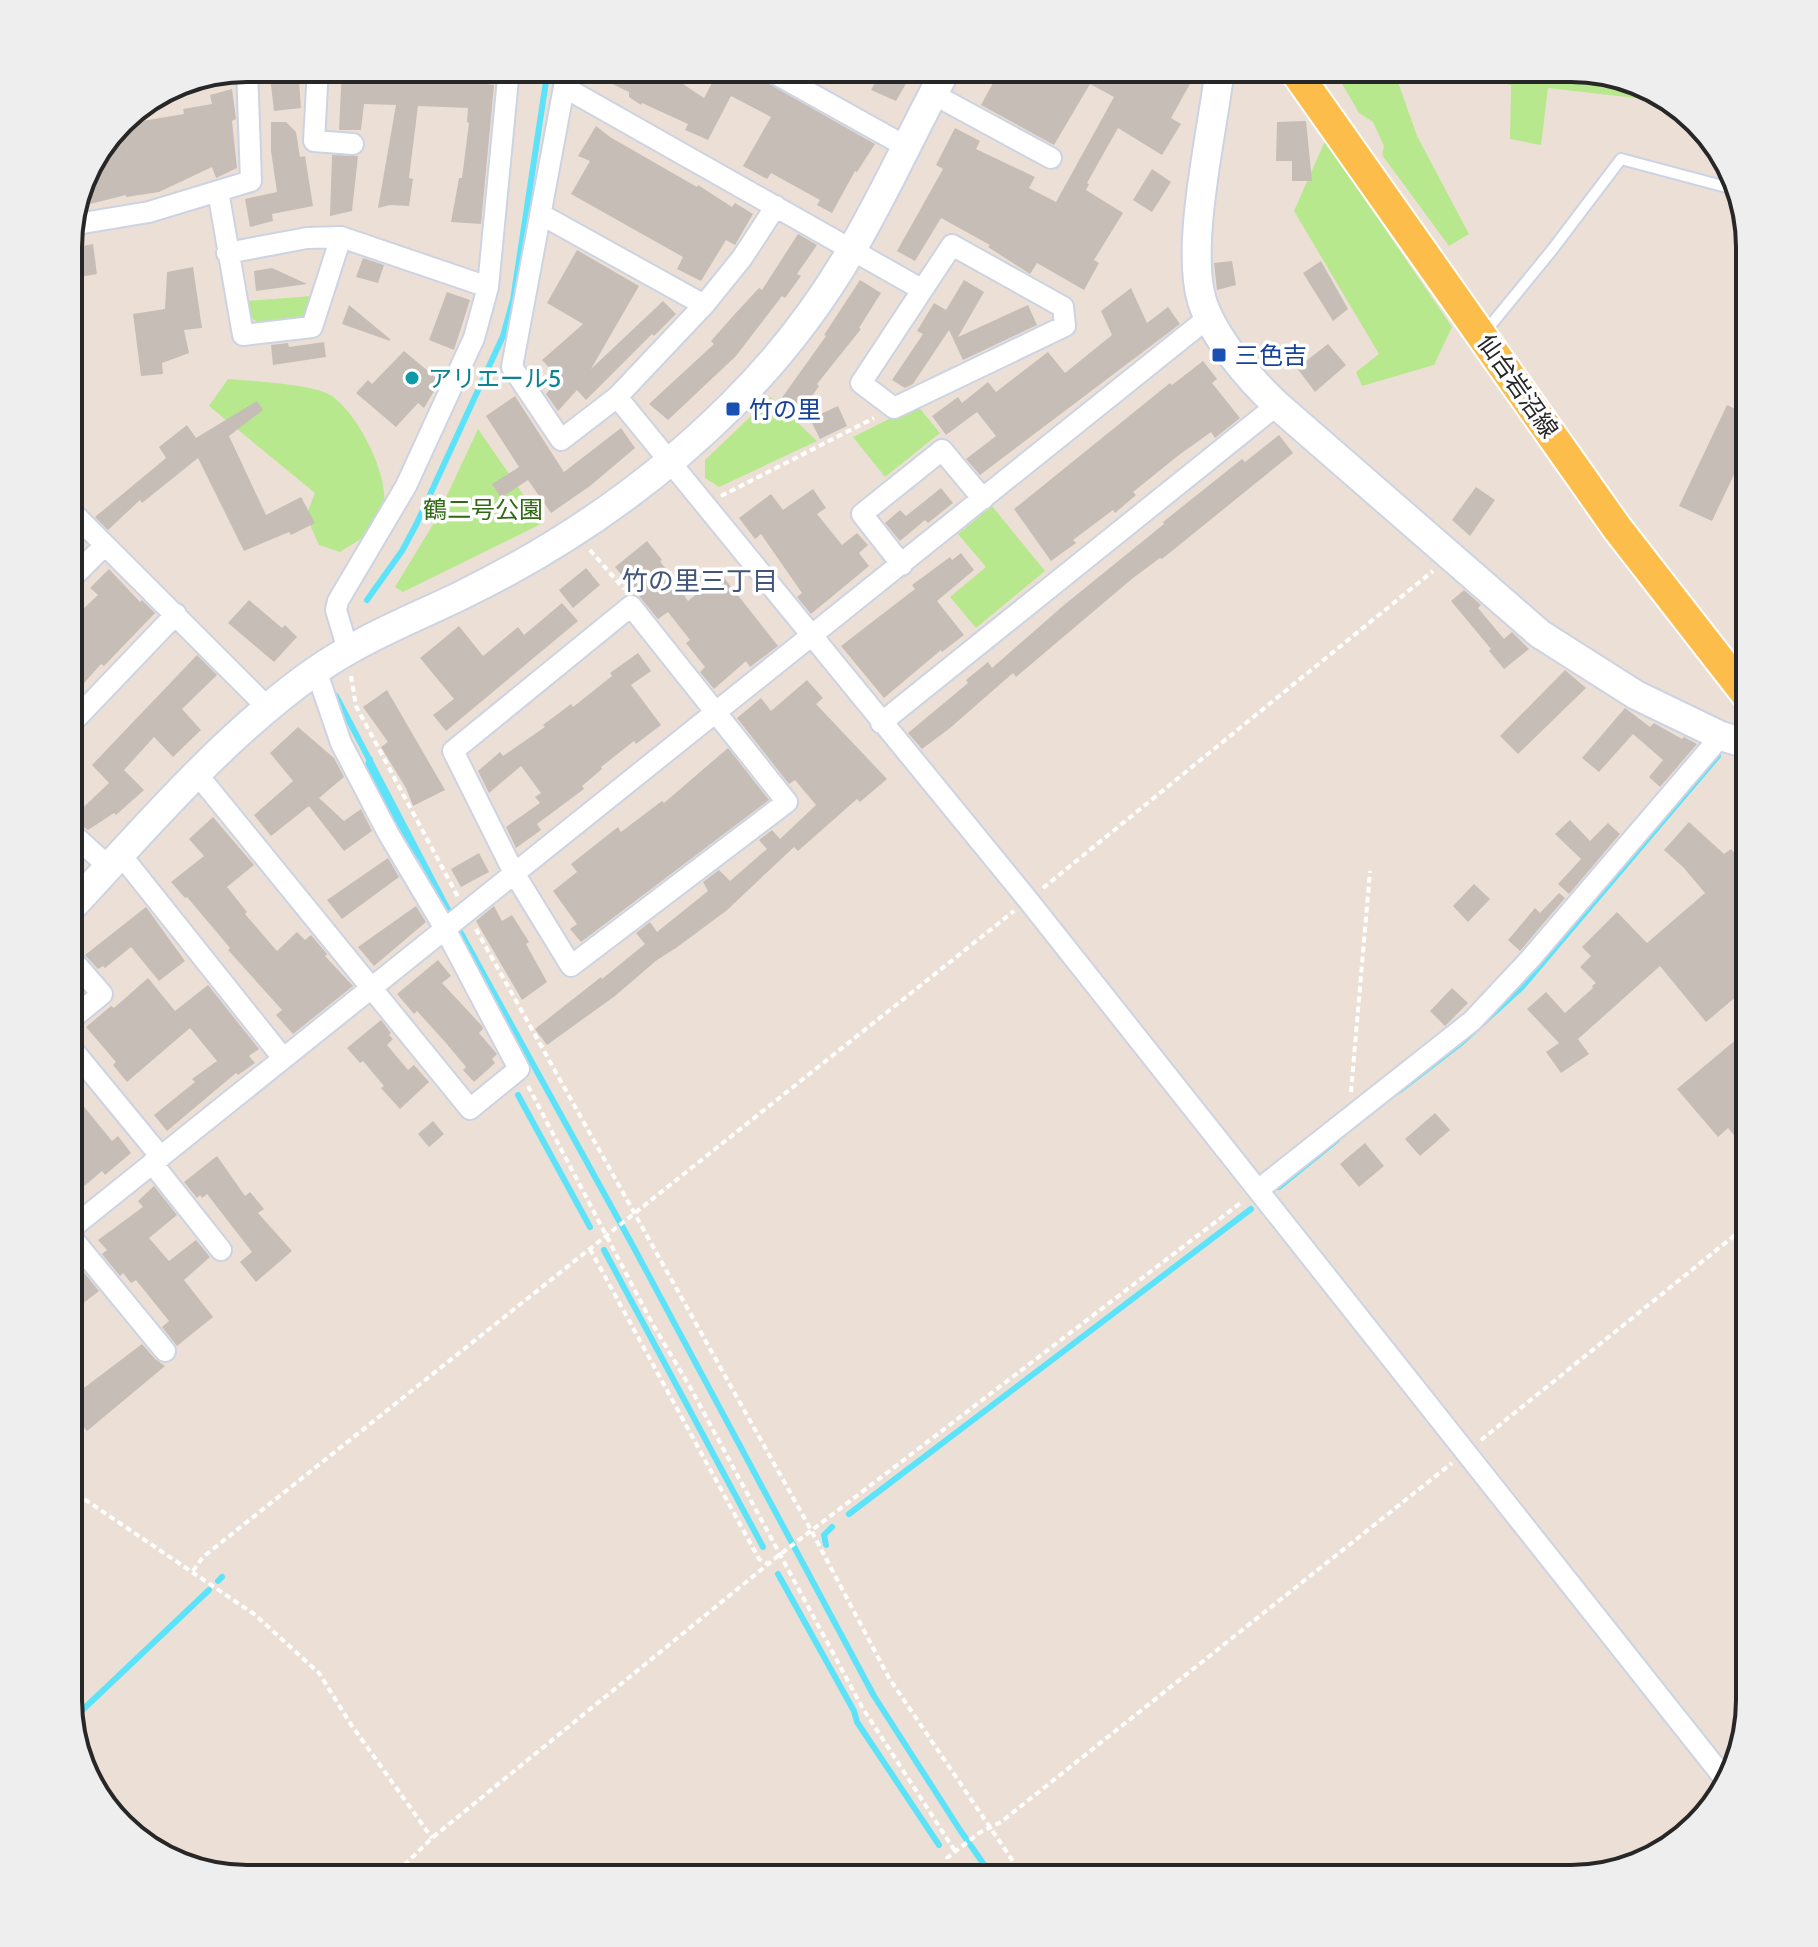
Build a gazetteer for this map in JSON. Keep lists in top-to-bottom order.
{
  "streets": {
    "main road": ["仙台岩沼線"]
  },
  "districts": ["竹の里三丁目"],
  "parks": ["鶴二号公園"],
  "places": {
    "transit": ["三色吉", "竹の里"],
    "other": ["アリエール5"]
  }
}
